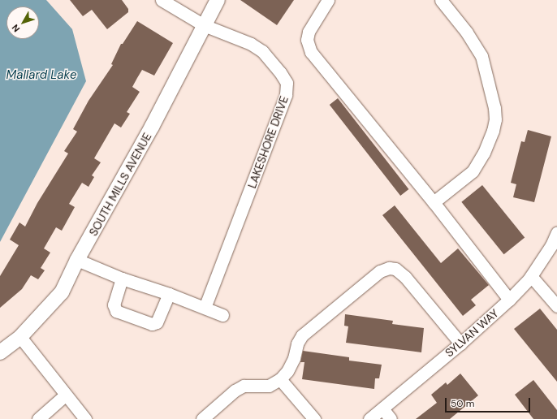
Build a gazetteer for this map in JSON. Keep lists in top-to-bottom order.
{
  "streets": {
    "street": ["LAKESHORE DRIVE", "SOUTH MILLS AVENUE", "SYLVAN WAY"]
  },
  "crossings": [
    ["LAKESHORE DRIVE", "SOUTH MILLS AVENUE"]
  ],
  "water": ["Mallard Lake"],
  "scale_bar": "50 m",
  "north": "bottom left"
}
